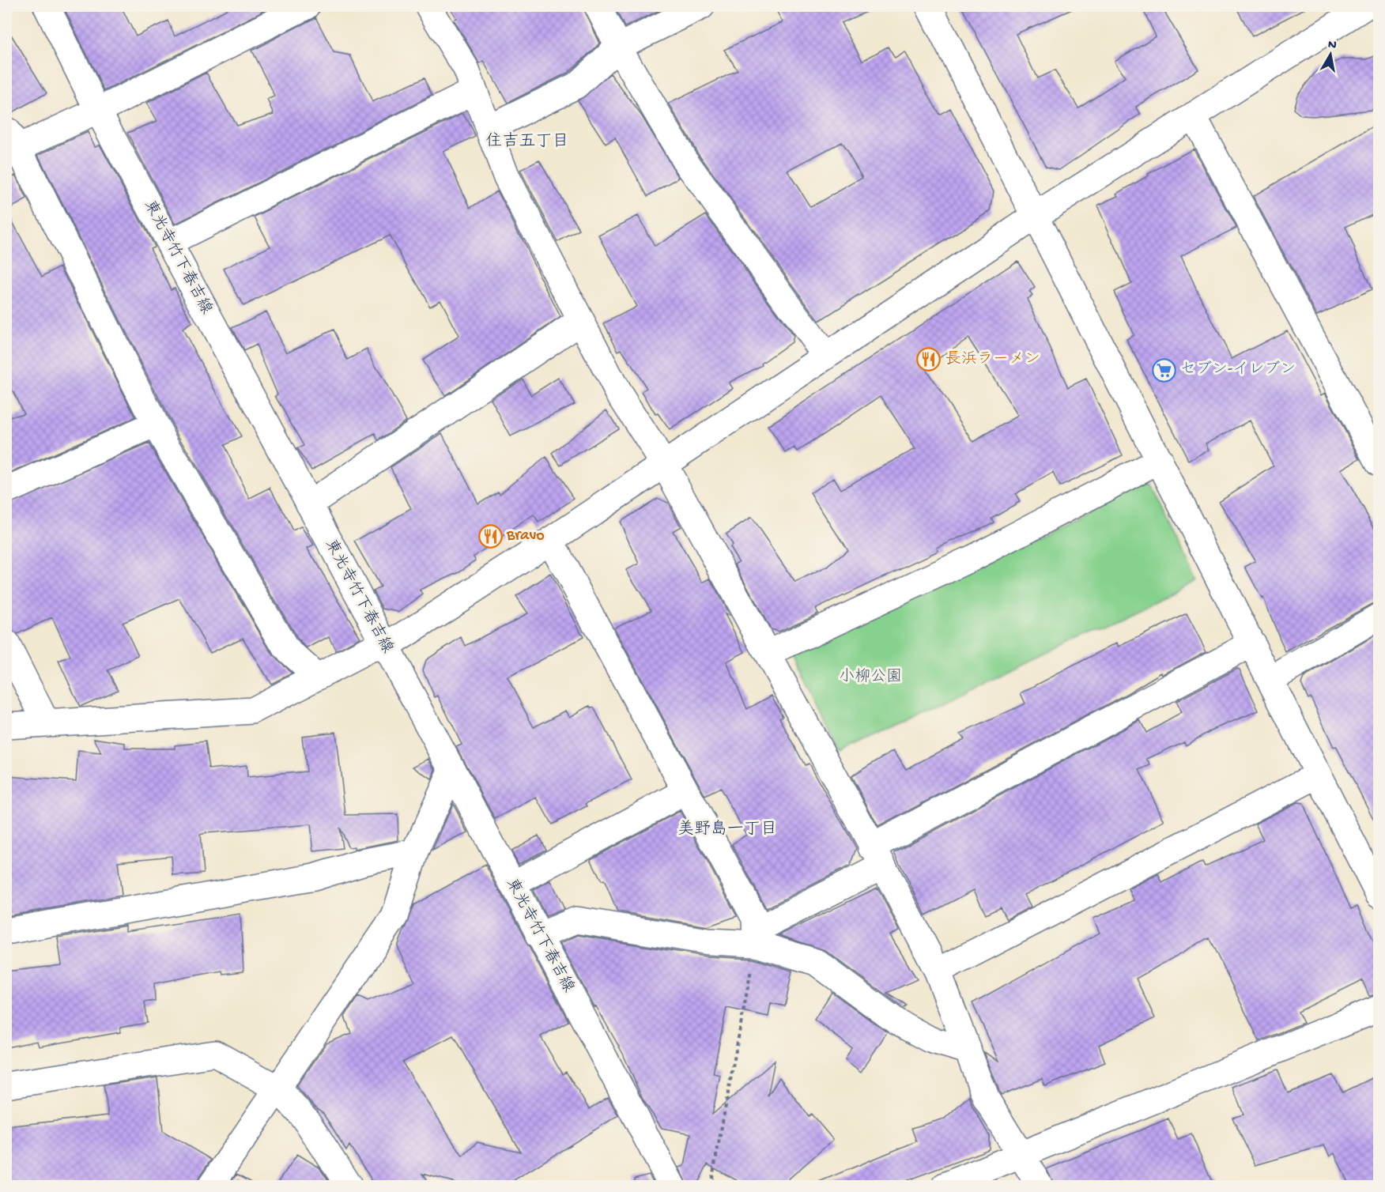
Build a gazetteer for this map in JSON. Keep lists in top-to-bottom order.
{
  "streets": {
    "street": ["東光寺竹下春吉線"]
  },
  "districts": ["住吉五丁目", "美野島一丁目"],
  "parks": ["小柳公園"],
  "places": {
    "restaurant": ["長浜ラーメン", "Bravo"],
    "supermarket": ["セブン-イレブン"]
  },
  "north": "top"
}
